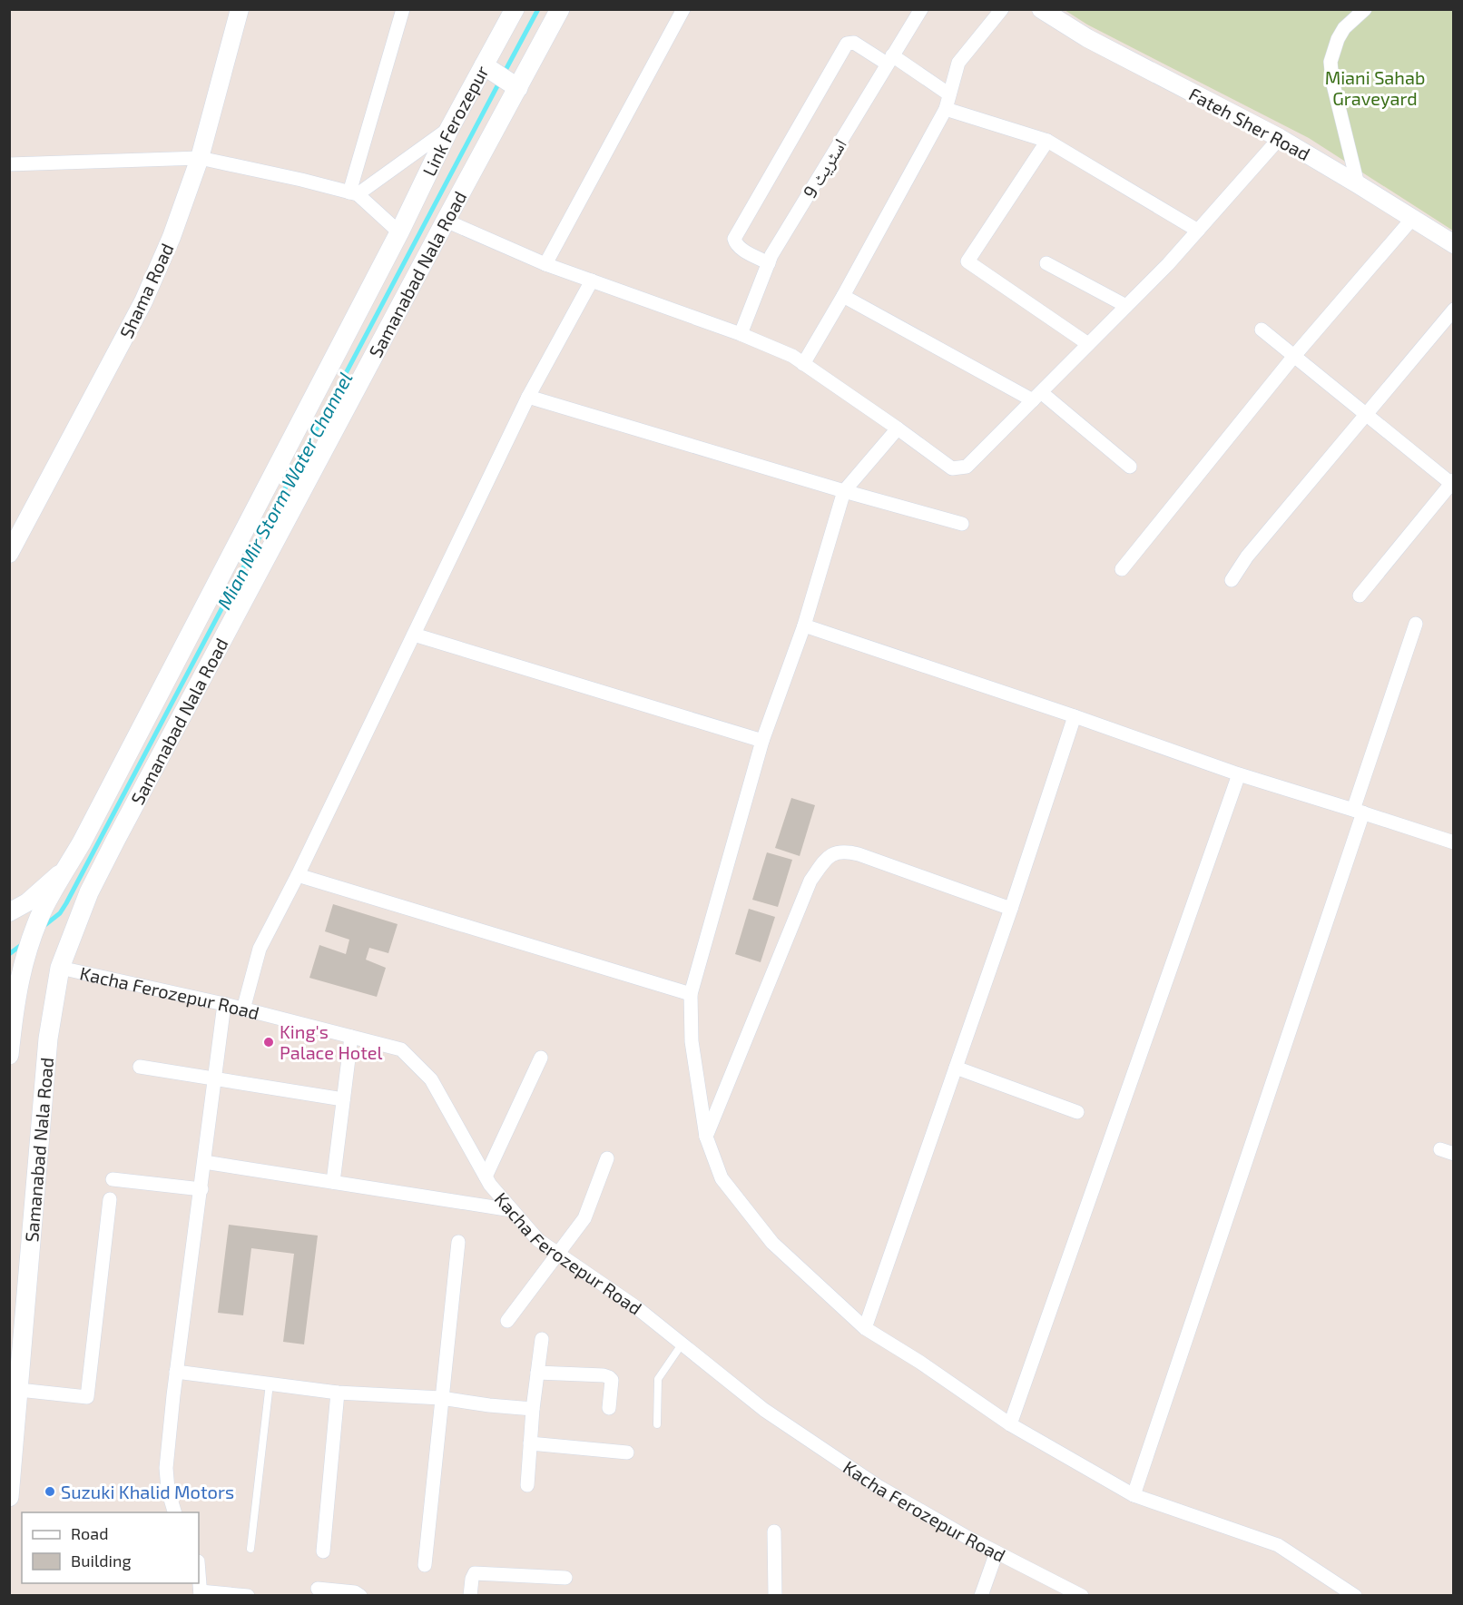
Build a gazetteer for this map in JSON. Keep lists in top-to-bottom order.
{
  "streets": {
    "main road": ["Link Ferozepur", "Samanabad Nala Road"],
    "street": [
      "Fateh Sher Road",
      "اسٹریٹ 9",
      "Shama Road",
      "Kacha Ferozepur Road"
    ]
  },
  "crossings": [
    ["Samanabad Nala Road", "Kacha Ferozepur Road"]
  ],
  "water": ["Mian Mir Storm Water Channel"],
  "parks": ["Miani Sahab Graveyard"],
  "places": ["King's Palace Hotel", "Suzuki Khalid Motors"],
  "legend": ["Road", "Building"]
}
